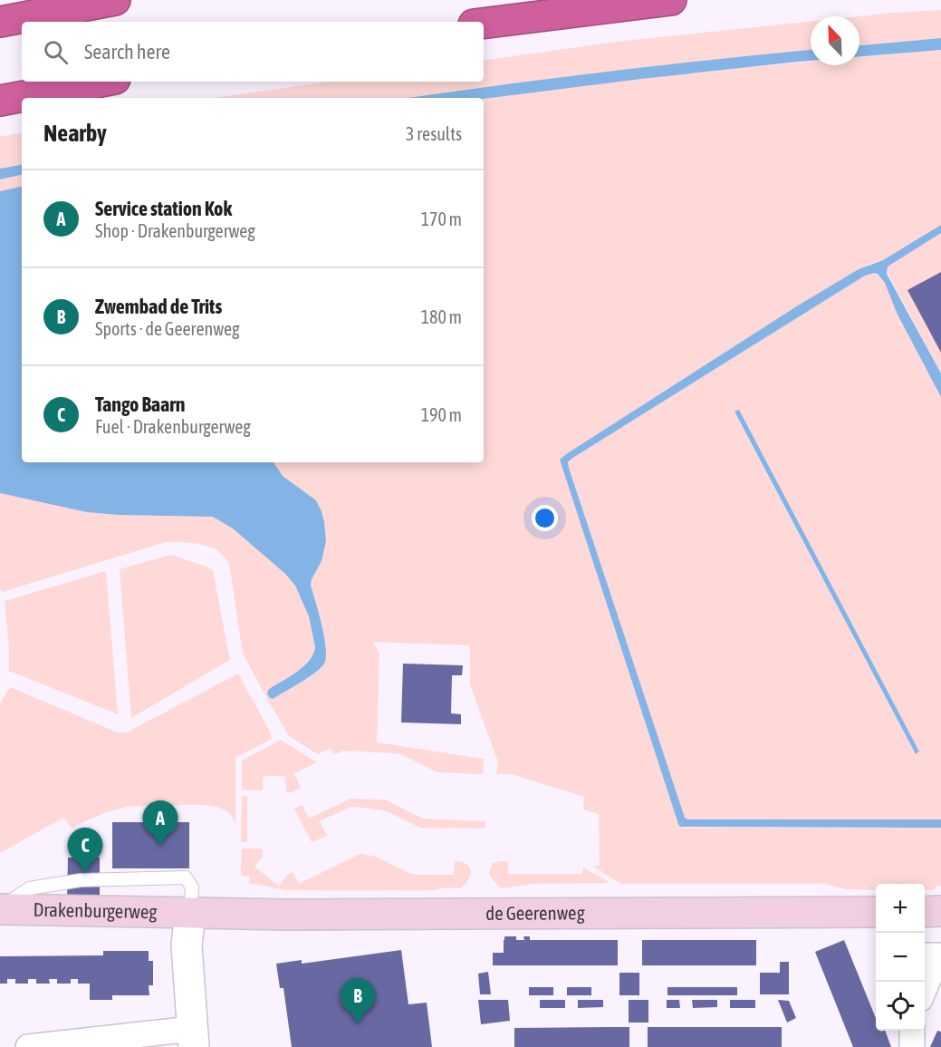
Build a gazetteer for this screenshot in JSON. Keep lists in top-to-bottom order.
{
  "streets": {
    "main road": ["Drakenburgerweg", "de Geerenweg"]
  },
  "crossings": [
    ["Drakenburgerweg", "de Geerenweg"]
  ],
  "north": "top left",
  "page": {
    "search": "Search here",
    "heading": ["Nearby", "3 results"],
    "list": [
      {
        "mark": "A",
        "name": "Service station Kok",
        "note": "Shop · Drakenburgerweg",
        "value": "170 m"
      },
      {
        "mark": "B",
        "name": "Zwembad de Trits",
        "note": "Sports · de Geerenweg",
        "value": "180 m"
      },
      {
        "mark": "C",
        "name": "Tango Baarn",
        "note": "Fuel · Drakenburgerweg",
        "value": "190 m"
      }
    ],
    "pins": ["A", "C", "B"],
    "map_buttons": ["+", "−"]
  }
}
